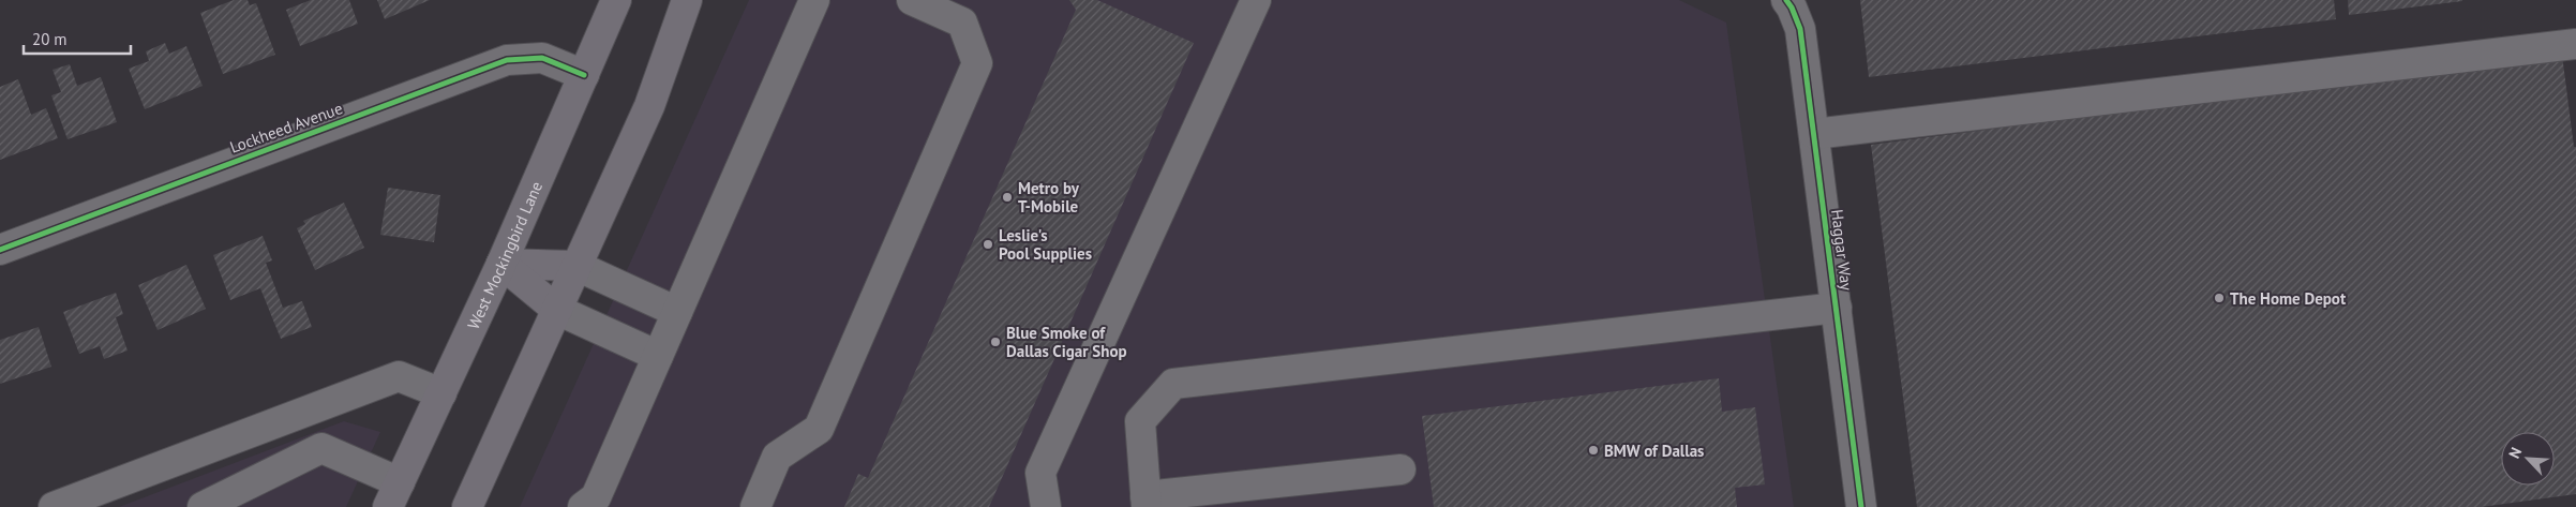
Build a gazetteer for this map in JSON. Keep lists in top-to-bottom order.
{
  "streets": {
    "main road": ["West Mockingbird Lane"],
    "street": ["Lockheed Avenue", "Haggar Way"]
  },
  "crossings": [
    ["Lockheed Avenue", "West Mockingbird Lane"]
  ],
  "places": [
    "Metro by T-Mobile",
    "Leslie's Pool Supplies",
    "The Home Depot",
    "Blue Smoke of Dallas Cigar Shop",
    "BMW of Dallas"
  ],
  "scale_bar": "20 m",
  "north": "top left"
}
